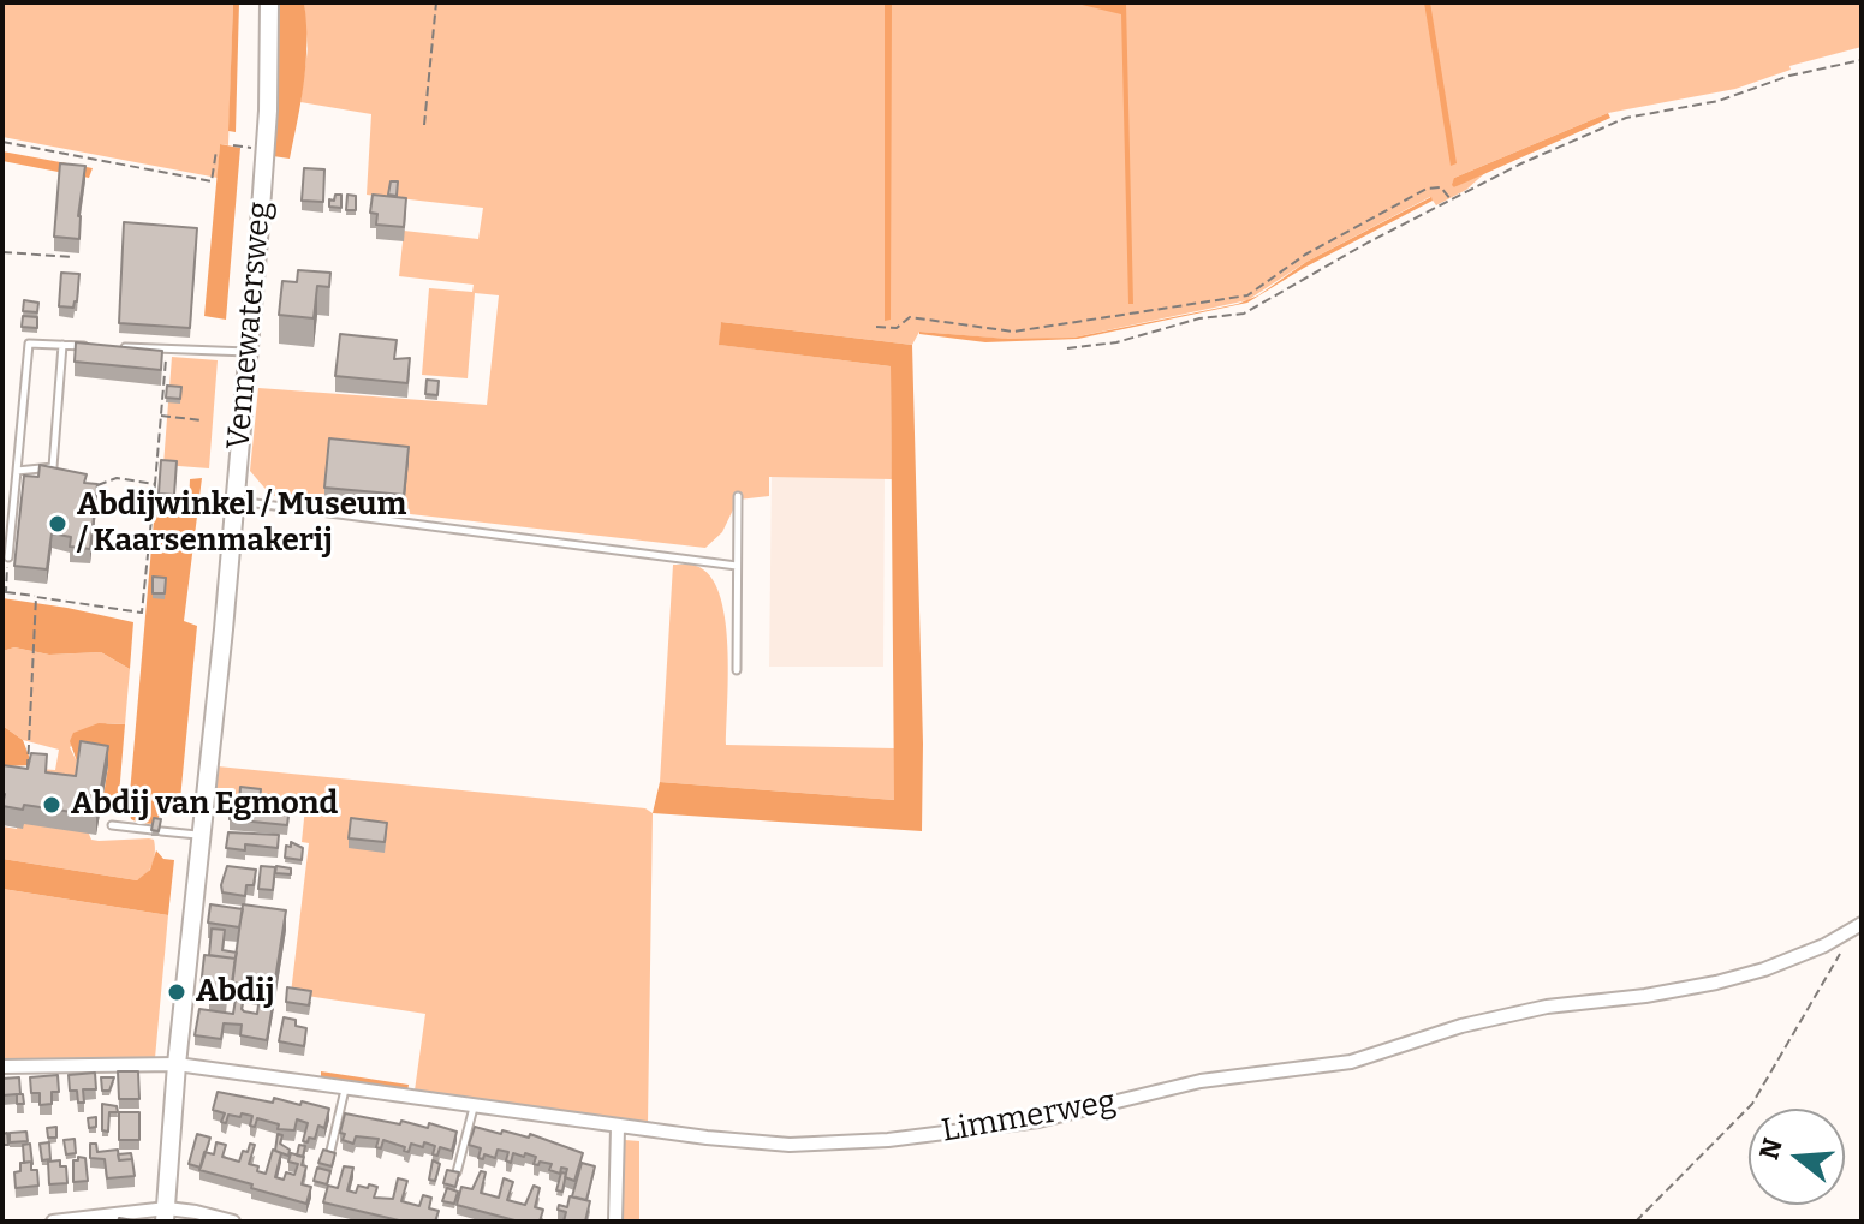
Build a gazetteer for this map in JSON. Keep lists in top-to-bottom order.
{
  "streets": {
    "street": ["Vennewatersweg", "Limmerweg"]
  },
  "crossings": [
    ["Vennewatersweg", "Limmerweg"]
  ],
  "places": ["Abdijwinkel / Museum / Kaarsenmakerij", "Abdij van Egmond", "Abdij"],
  "north": "left"
}
